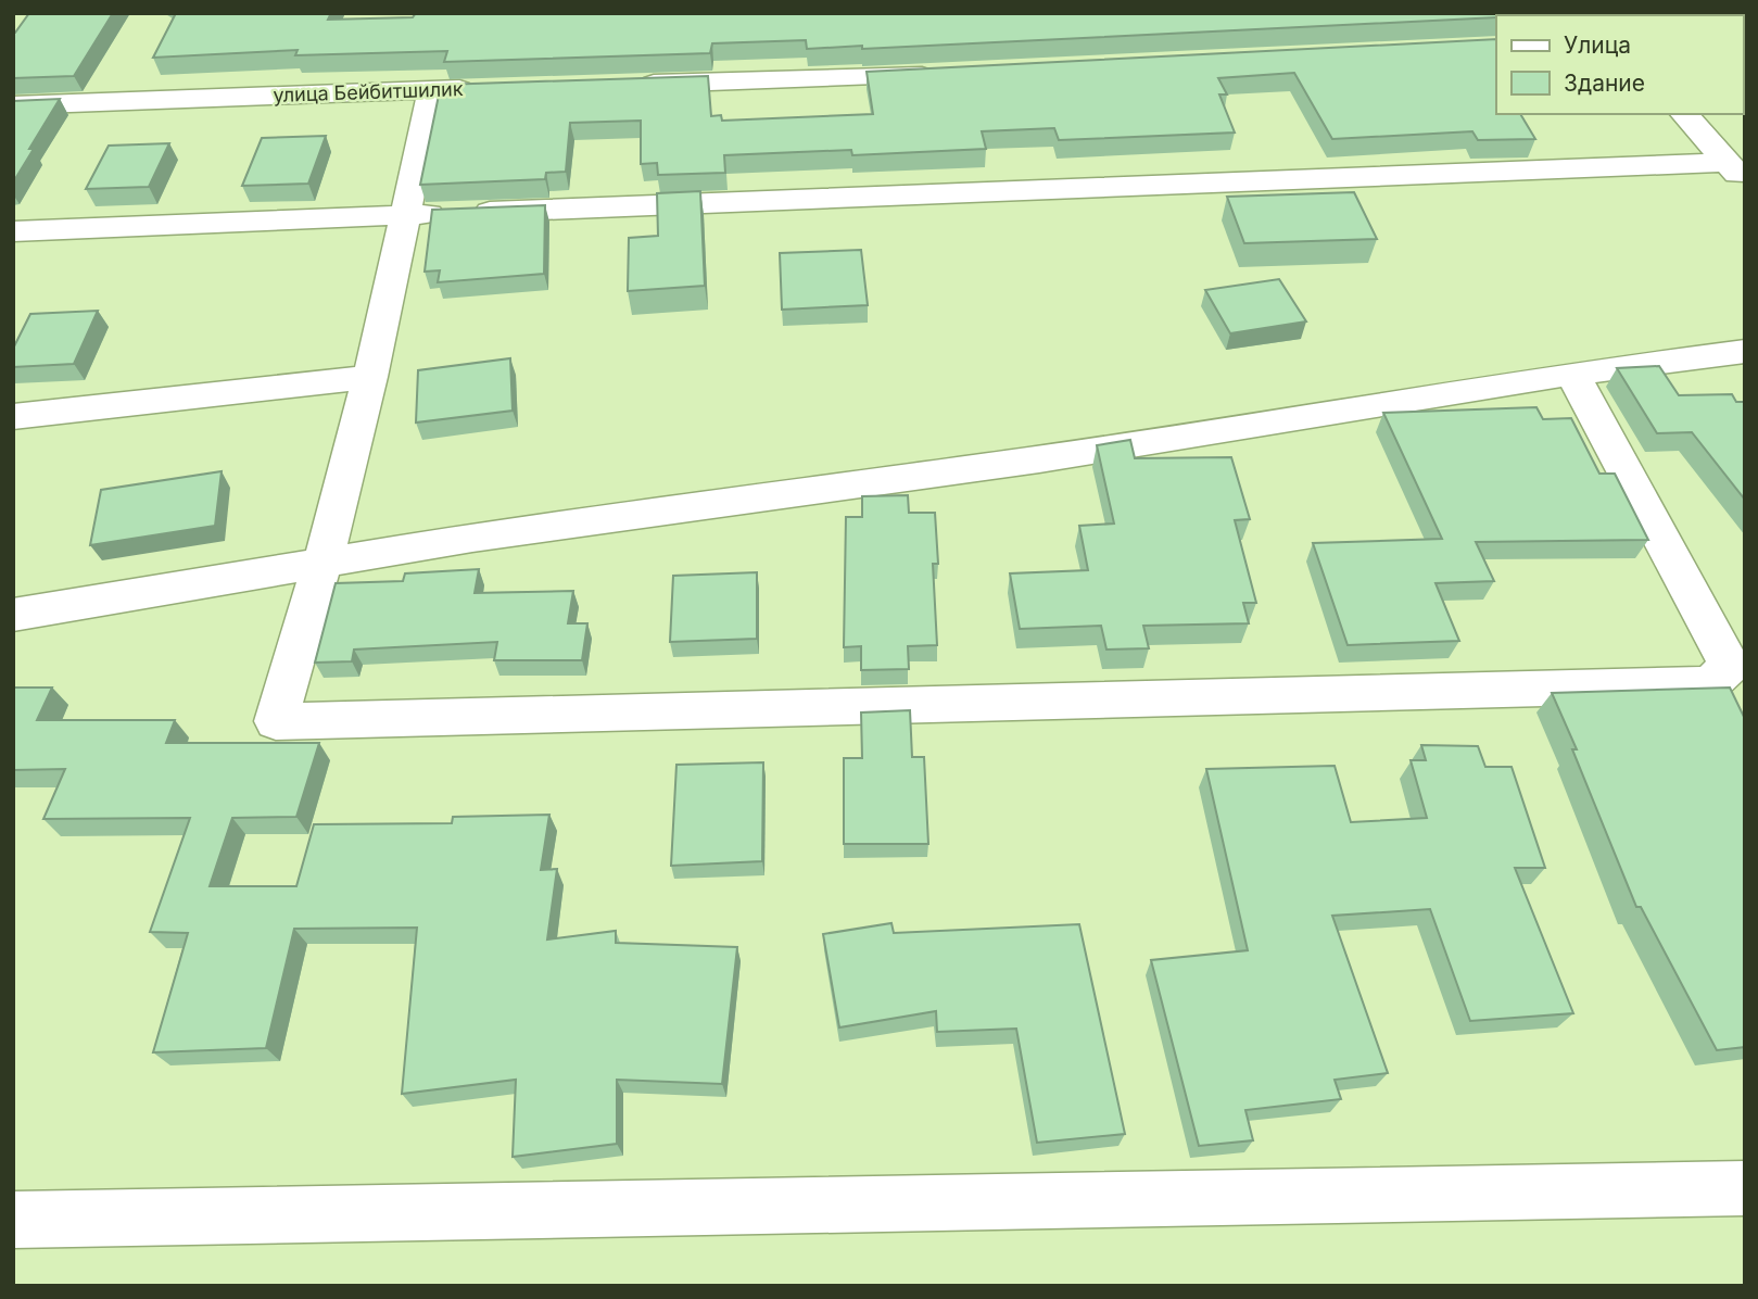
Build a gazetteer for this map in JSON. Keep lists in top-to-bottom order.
{
  "streets": {
    "street": ["улица Бейбитшилик"]
  },
  "legend": ["Улица", "Здание"]
}
